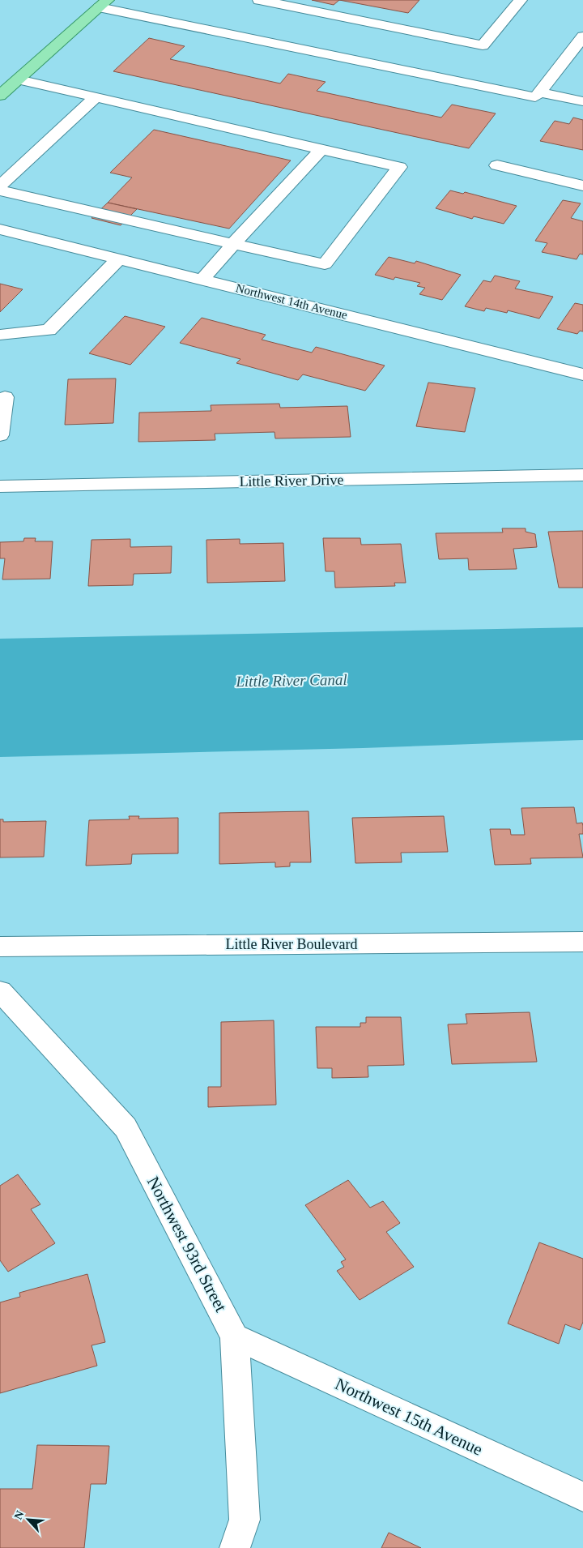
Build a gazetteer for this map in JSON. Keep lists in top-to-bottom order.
{
  "streets": {
    "street": [
      "Northwest 14th Avenue",
      "Little River Drive",
      "Little River Boulevard",
      "Northwest 93rd Street",
      "Northwest 15th Avenue"
    ]
  },
  "crossings": [
    ["Northwest 93rd Street", "Northwest 15th Avenue"]
  ],
  "water": ["Little River Canal"],
  "north": "top left"
}
